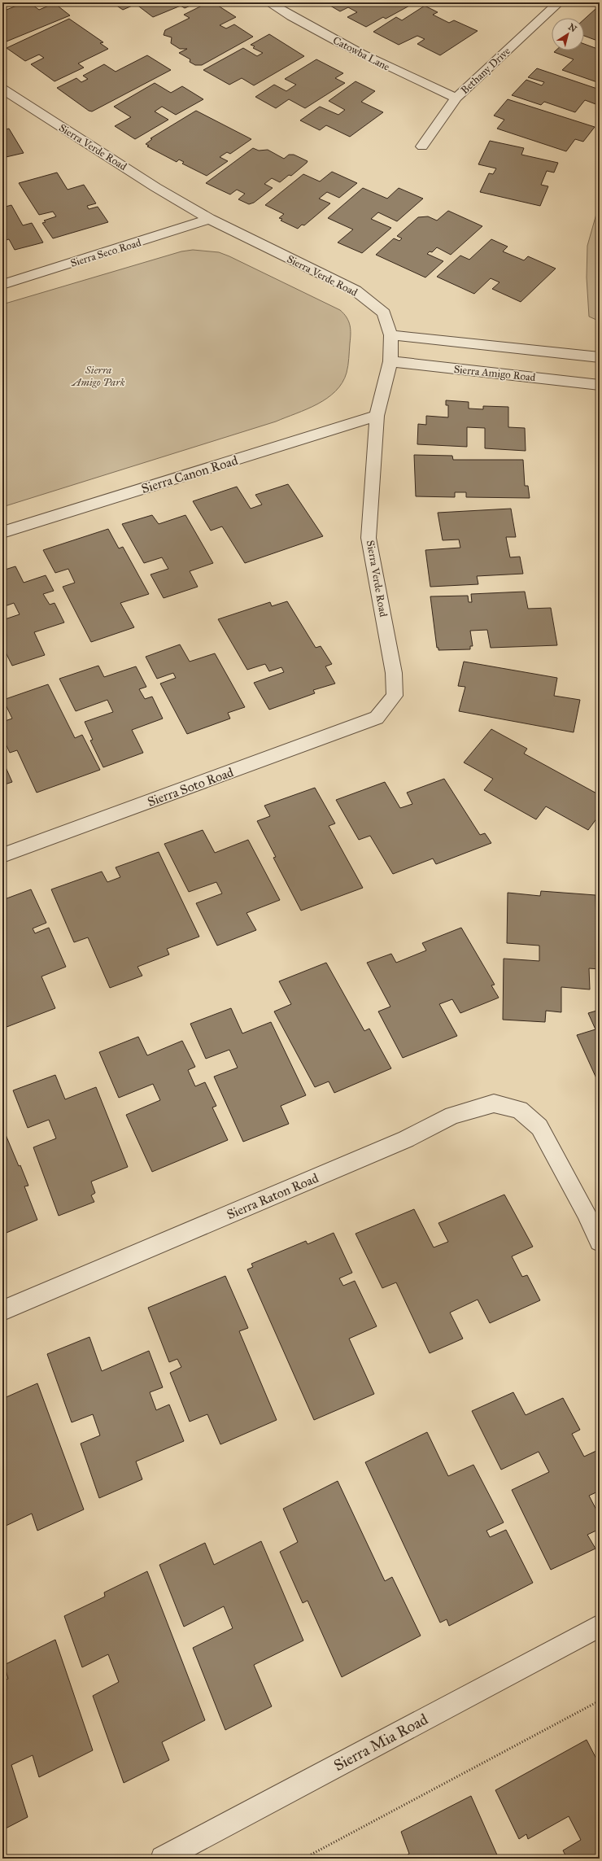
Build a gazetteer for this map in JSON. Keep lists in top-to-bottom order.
{
  "streets": {
    "street": [
      "Catowba Lane",
      "Bethany Drive",
      "Sierra Verde Road",
      "Sierra Seco Road",
      "Sierra Amigo Road",
      "Sierra Canon Road",
      "Sierra Soto Road",
      "Sierra Raton Road",
      "Sierra Mia Road"
    ]
  },
  "crossings": [
    ["Catowba Lane", "Bethany Drive"],
    ["Sierra Verde Road", "Sierra Seco Road"],
    ["Sierra Verde Road", "Sierra Amigo Road"],
    ["Sierra Verde Road", "Sierra Canon Road"],
    ["Sierra Verde Road", "Sierra Soto Road"]
  ],
  "parks": ["Sierra Amigo Park"],
  "north": "top right"
}
